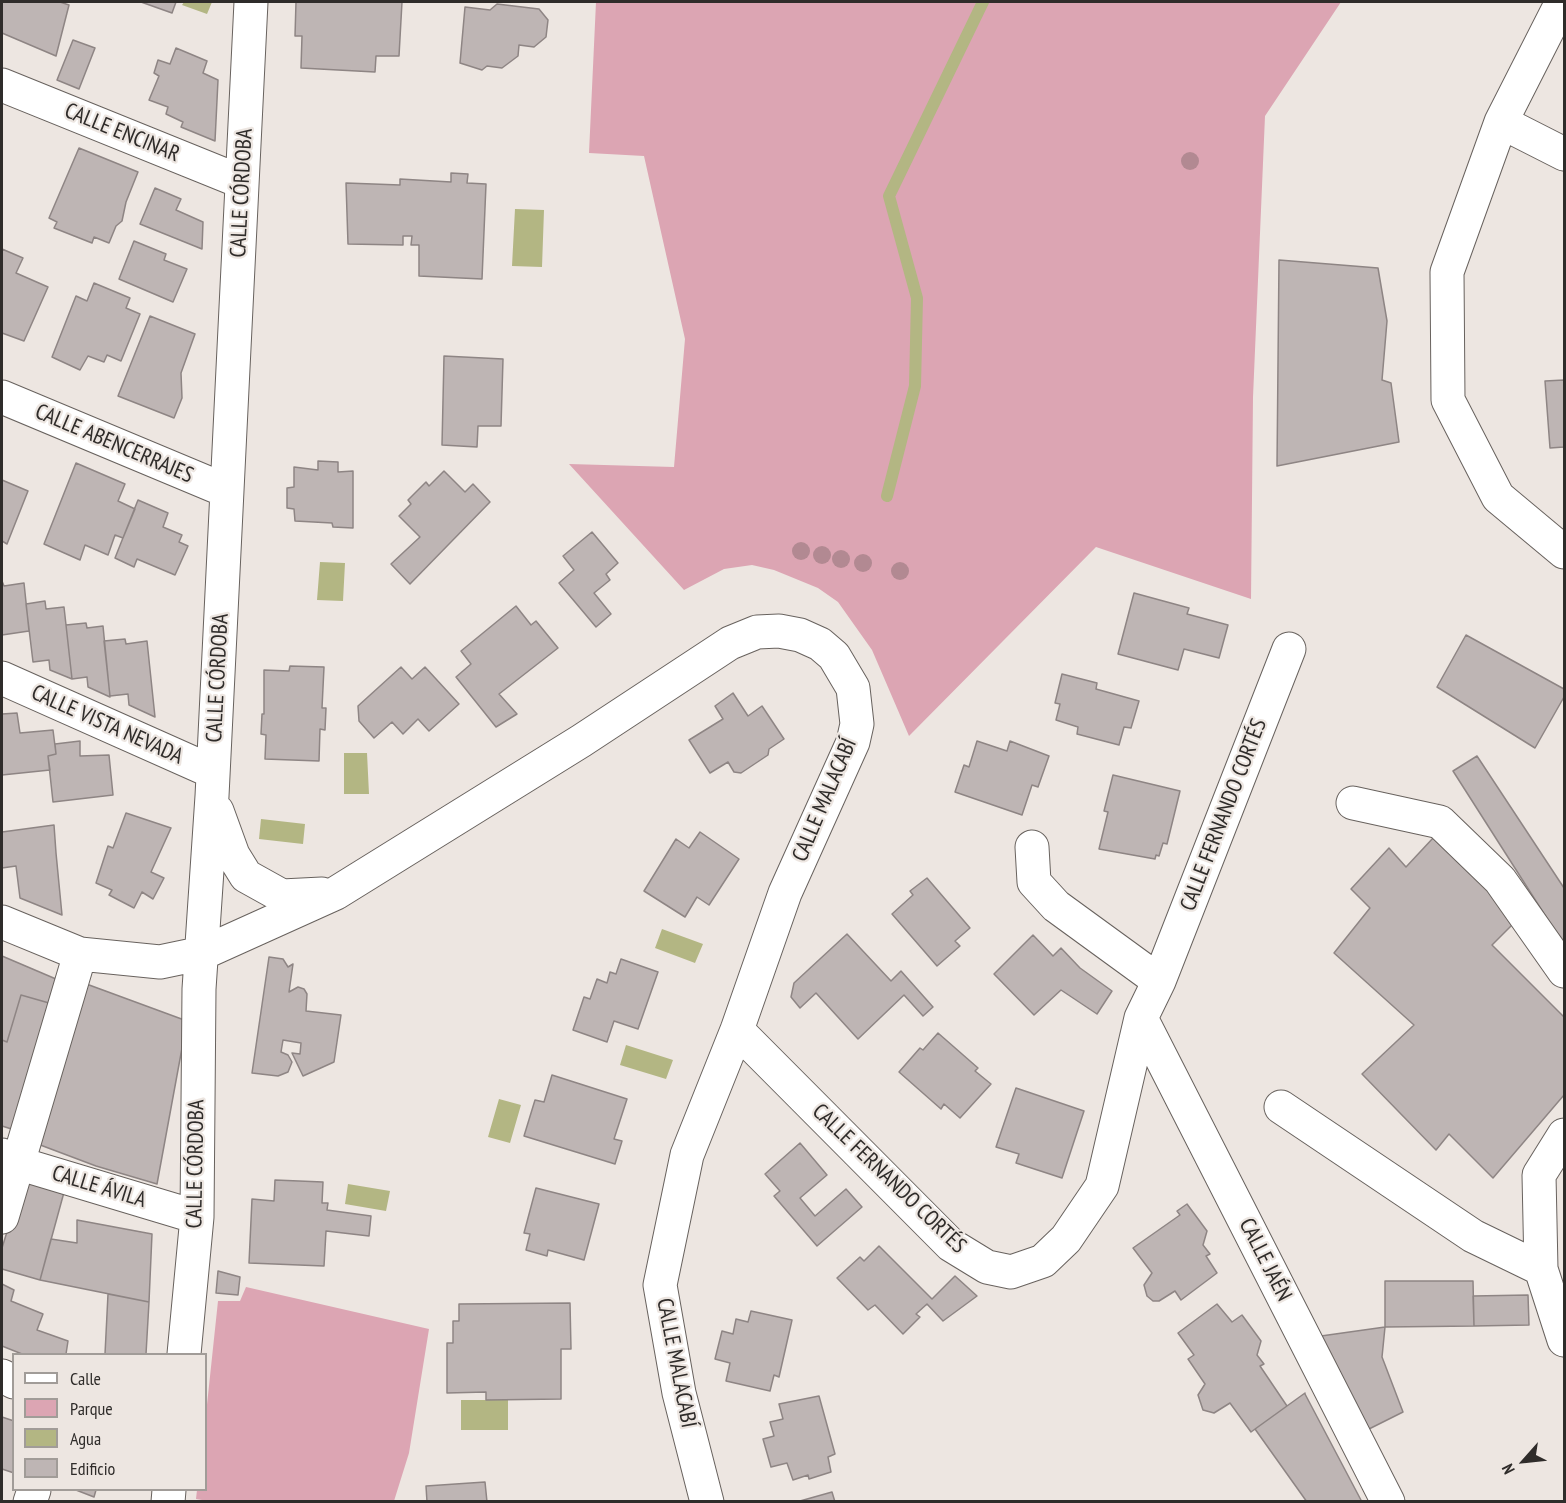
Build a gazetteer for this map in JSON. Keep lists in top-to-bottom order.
{
  "streets": {
    "street": [
      "CALLE ENCINAR",
      "CALLE CÓRDOBA",
      "CALLE ABENCERRAJES",
      "CALLE VISTA NEVADA",
      "CALLE MALACABÍ",
      "CALLE FERNANDO CORTÉS",
      "CALLE ÁVILA",
      "CALLE JAÉN"
    ]
  },
  "crossings": [
    ["CALLE ENCINAR", "CALLE CÓRDOBA"],
    ["CALLE CÓRDOBA", "CALLE ABENCERRAJES"],
    ["CALLE CÓRDOBA", "CALLE VISTA NEVADA"],
    ["CALLE CÓRDOBA", "CALLE MALACABÍ"],
    ["CALLE CÓRDOBA", "CALLE ÁVILA"],
    ["CALLE VISTA NEVADA", "CALLE MALACABÍ"],
    ["CALLE MALACABÍ", "CALLE FERNANDO CORTÉS"],
    ["CALLE FERNANDO CORTÉS", "CALLE JAÉN"]
  ],
  "legend": [
    "Calle",
    "Parque",
    "Agua",
    "Edificio"
  ],
  "north": "bottom left"
}
